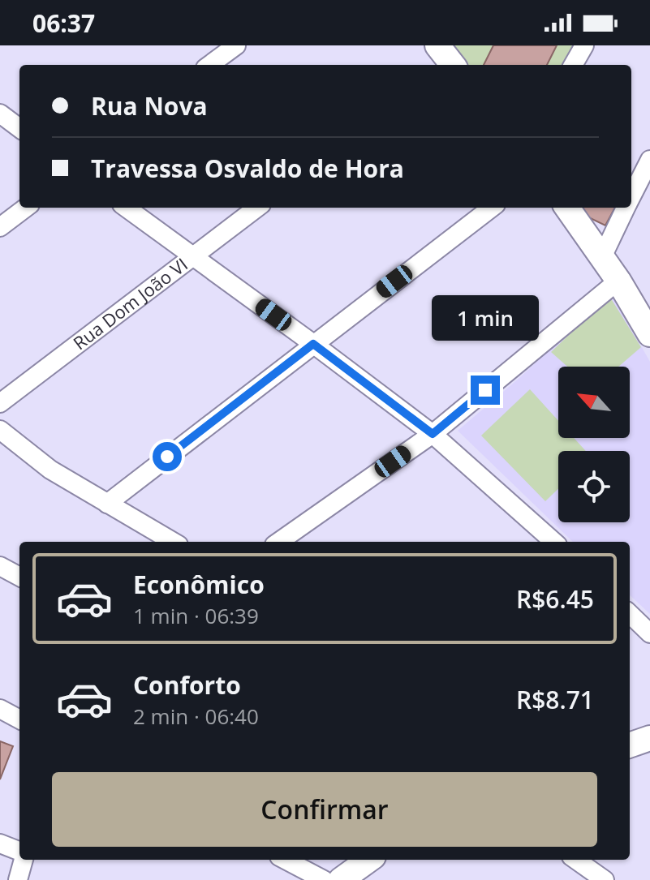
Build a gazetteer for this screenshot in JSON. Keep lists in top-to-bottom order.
{
  "streets": {
    "street": ["Rua Dom João VI"]
  },
  "north": "top left",
  "page": {
    "status": "06:37",
    "banner": ["Rua Nova", "Travessa Osvaldo de Hora"],
    "bubble": "1 min",
    "list": [
      {
        "name": "Econômico",
        "note": "1 min · 06:39",
        "value": "R$6.45"
      },
      {
        "name": "Conforto",
        "note": "2 min · 06:40",
        "value": "R$8.71"
      }
    ],
    "buttons": "Confirmar"
  }
}
